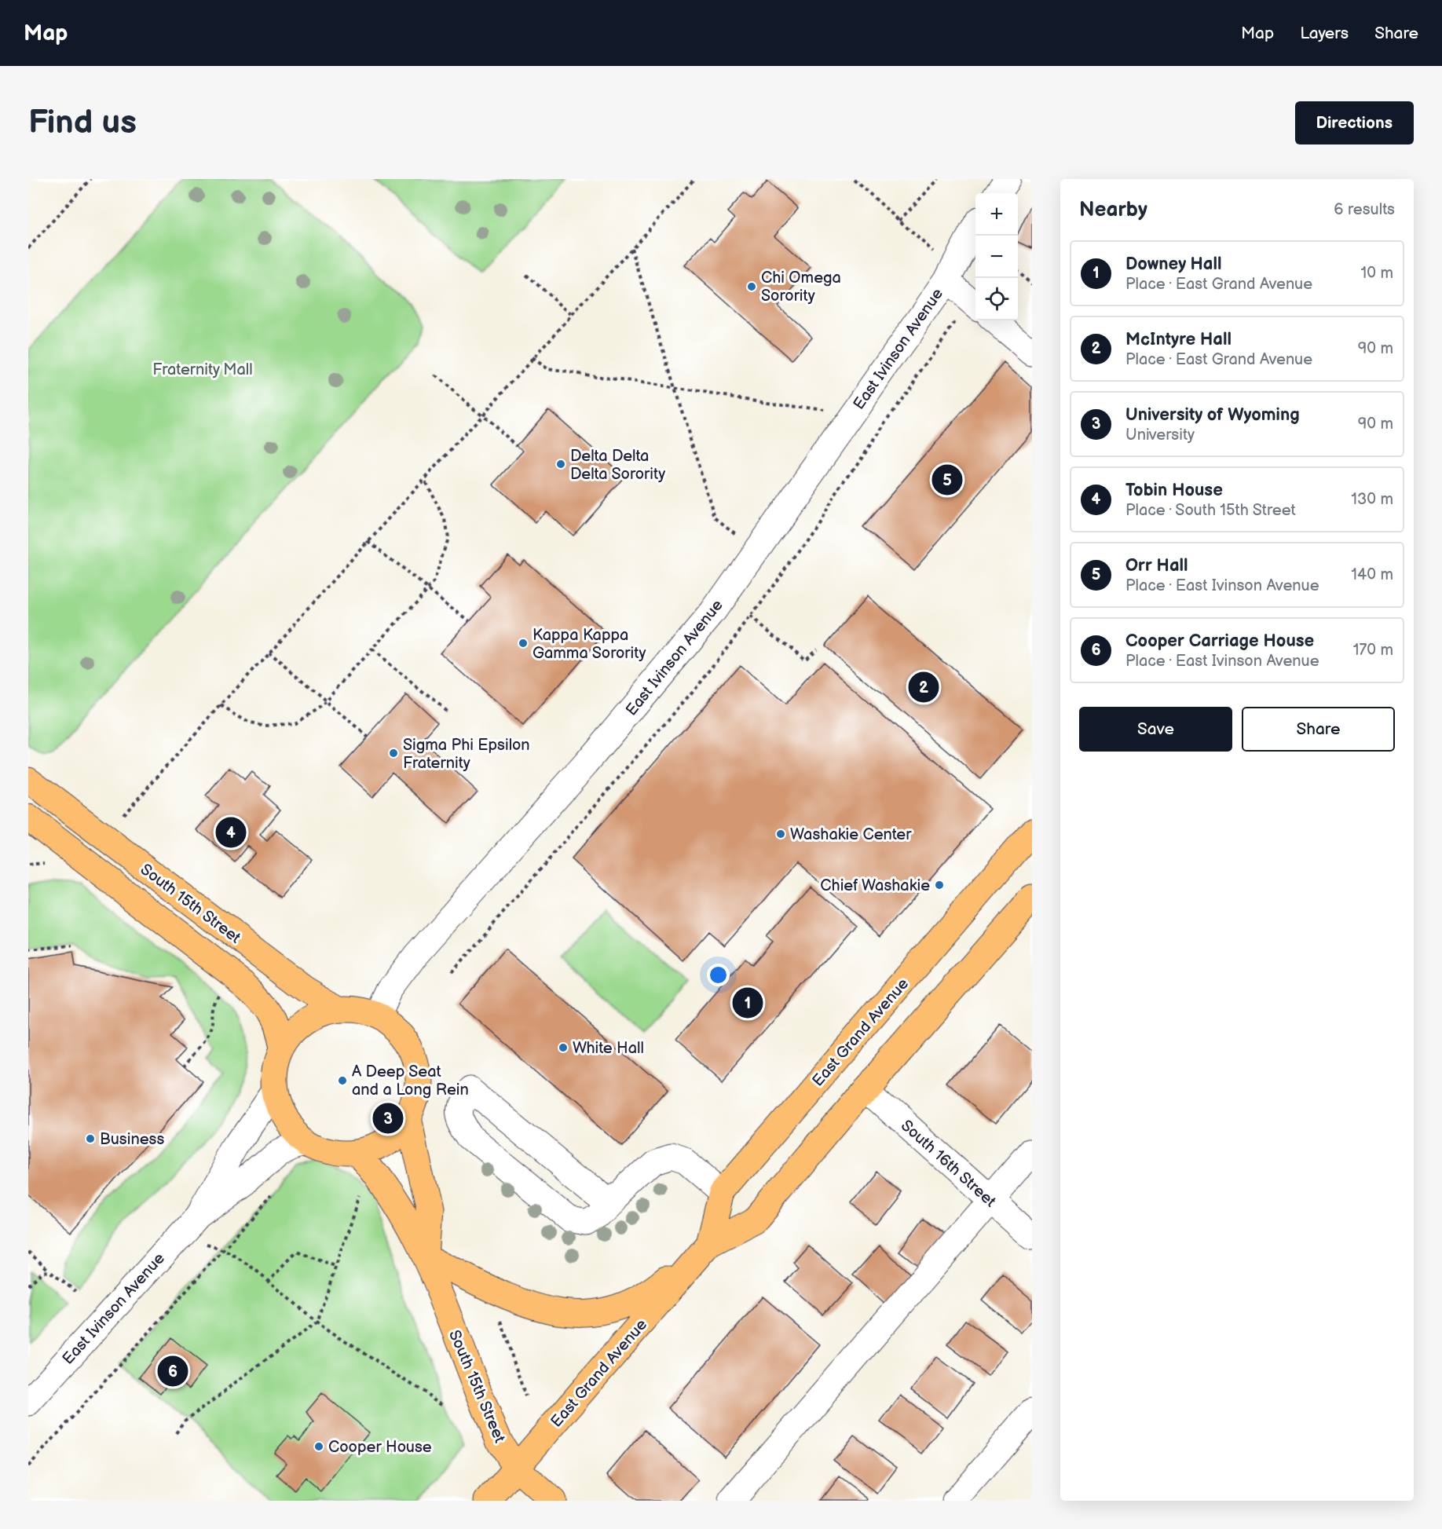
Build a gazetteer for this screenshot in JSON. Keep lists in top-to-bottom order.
{
  "streets": {
    "main road": ["South 15th Street", "East Grand Avenue"],
    "street": ["East Ivinson Avenue", "South 16th Street"]
  },
  "crossings": [
    ["East Ivinson Avenue", "South 15th Street"],
    ["South 15th Street", "East Grand Avenue"],
    ["East Grand Avenue", "South 16th Street"]
  ],
  "parks": ["Fraternity Mall"],
  "places": [
    "Chi Omega Sorority",
    "Delta Delta Delta Sorority",
    "Kappa Kappa Gamma Sorority",
    "Sigma Phi Epsilon Fraternity",
    "Washakie Center",
    "Chief Washakie",
    "White Hall",
    "A Deep Seat and a Long Rein",
    "Business",
    "Cooper House"
  ],
  "page": {
    "header": "Map",
    "nav": ["Map", "Layers", "Share"],
    "buttons": [
      "Directions",
      ["Save", "Share"]
    ],
    "title": "Find us",
    "heading": ["Nearby", "6 results"],
    "map_buttons": ["+", "−"],
    "list": [
      {
        "mark": "1",
        "name": "Downey Hall",
        "note": "Place · East Grand Avenue",
        "value": "10 m"
      },
      {
        "mark": "2",
        "name": "McIntyre Hall",
        "note": "Place · East Grand Avenue",
        "value": "90 m"
      },
      {
        "mark": "3",
        "name": "University of Wyoming",
        "note": "University",
        "value": "90 m"
      },
      {
        "mark": "4",
        "name": "Tobin House",
        "note": "Place · South 15th Street",
        "value": "130 m"
      },
      {
        "mark": "5",
        "name": "Orr Hall",
        "note": "Place · East Ivinson Avenue",
        "value": "140 m"
      },
      {
        "mark": "6",
        "name": "Cooper Carriage House",
        "note": "Place · East Ivinson Avenue",
        "value": "170 m"
      }
    ],
    "pins": [
      "5",
      "2",
      "4",
      "1",
      "3",
      "6"
    ]
  }
}
